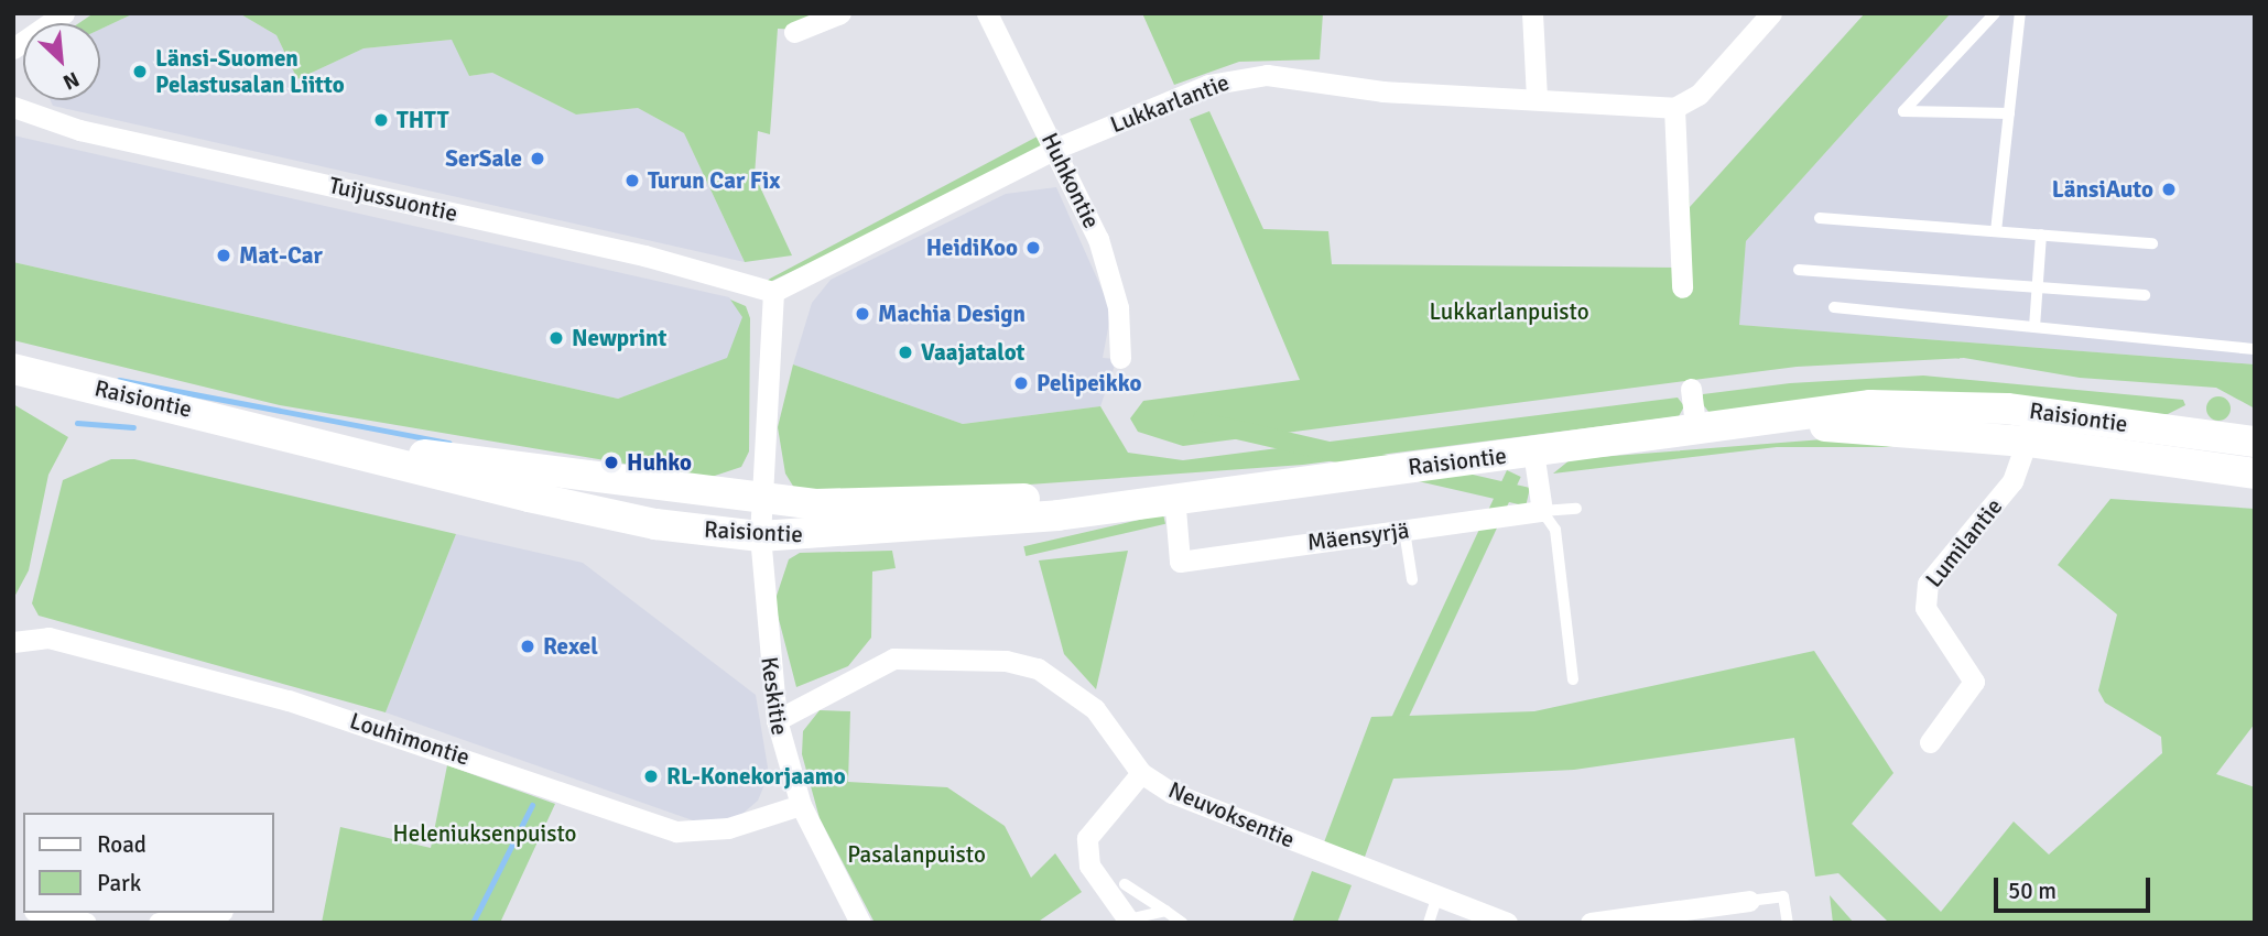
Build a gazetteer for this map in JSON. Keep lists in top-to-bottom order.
{
  "streets": {
    "main road": ["Raisiontie"],
    "street": [
      "Lukkarlantie",
      "Huhkontie",
      "Tuijussuontie",
      "Mäensyrjä",
      "Lumilantie",
      "Keskitie",
      "Louhimontie",
      "Neuvoksentie"
    ]
  },
  "crossings": [
    ["Lukkarlantie", "Huhkontie"],
    ["Lukkarlantie", "Tuijussuontie"],
    ["Raisiontie", "Mäensyrjä"],
    ["Raisiontie", "Lumilantie"],
    ["Raisiontie", "Keskitie"],
    ["Keskitie", "Louhimontie"],
    ["Keskitie", "Neuvoksentie"]
  ],
  "parks": ["Lukkarlanpuisto", "Heleniuksenpuisto", "Pasalanpuisto"],
  "places": [
    "Länsi-Suomen Pelastusalan Liitto",
    "THTT",
    "SerSale",
    "Turun Car Fix",
    "LänsiAuto",
    "HeidiKoo",
    "Mat-Car",
    "Machia Design",
    "Newprint",
    "Vaajatalot",
    "Pelipeikko",
    "Huhko",
    "Rexel",
    "RL-Konekorjaamo"
  ],
  "legend": ["Road", "Park"],
  "scale_bar": "50 m",
  "north": "bottom right"
}
